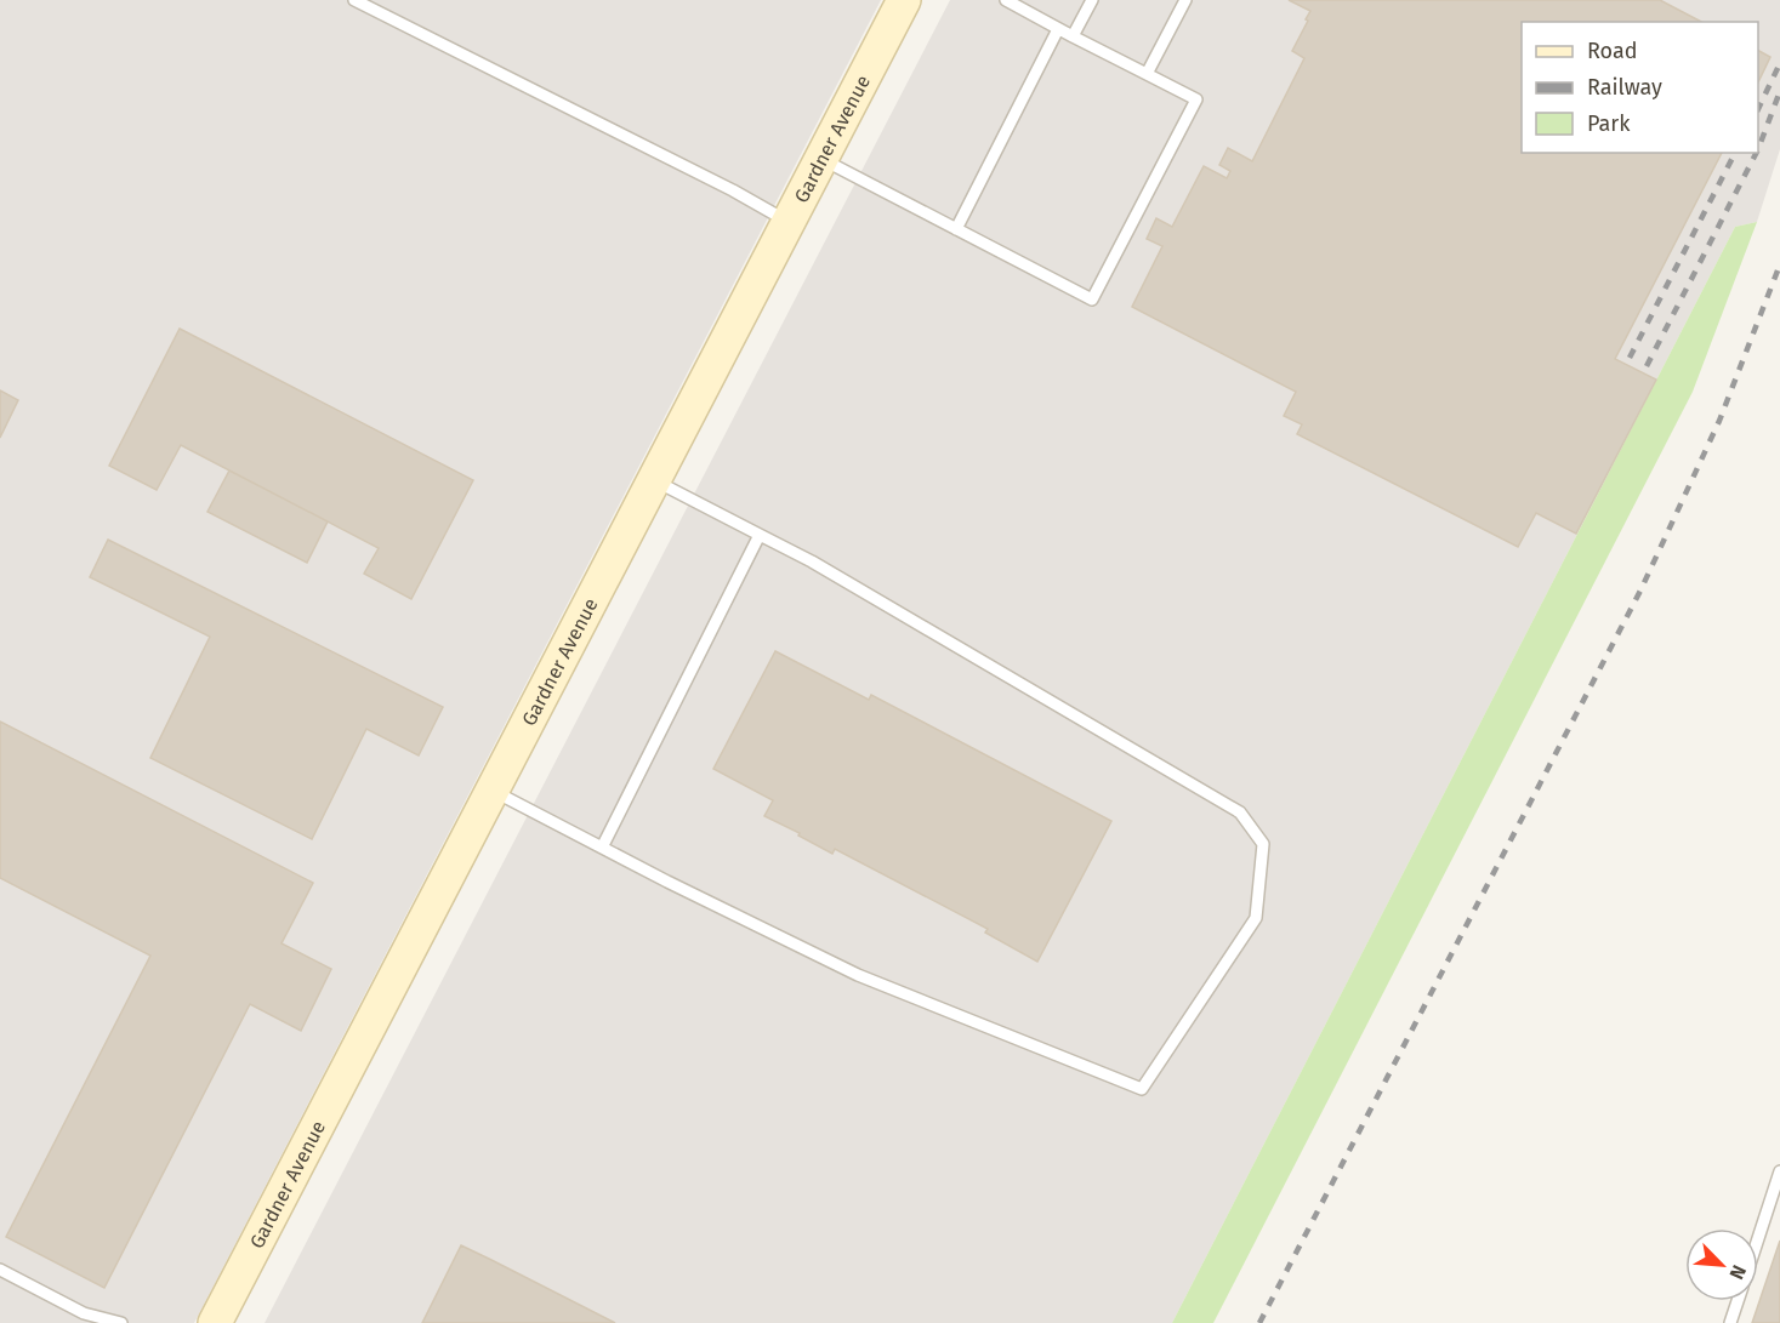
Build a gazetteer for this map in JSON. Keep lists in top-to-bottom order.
{
  "streets": {
    "street": ["Gardner Avenue"]
  },
  "legend": ["Road", "Railway", "Park"],
  "north": "bottom right"
}
